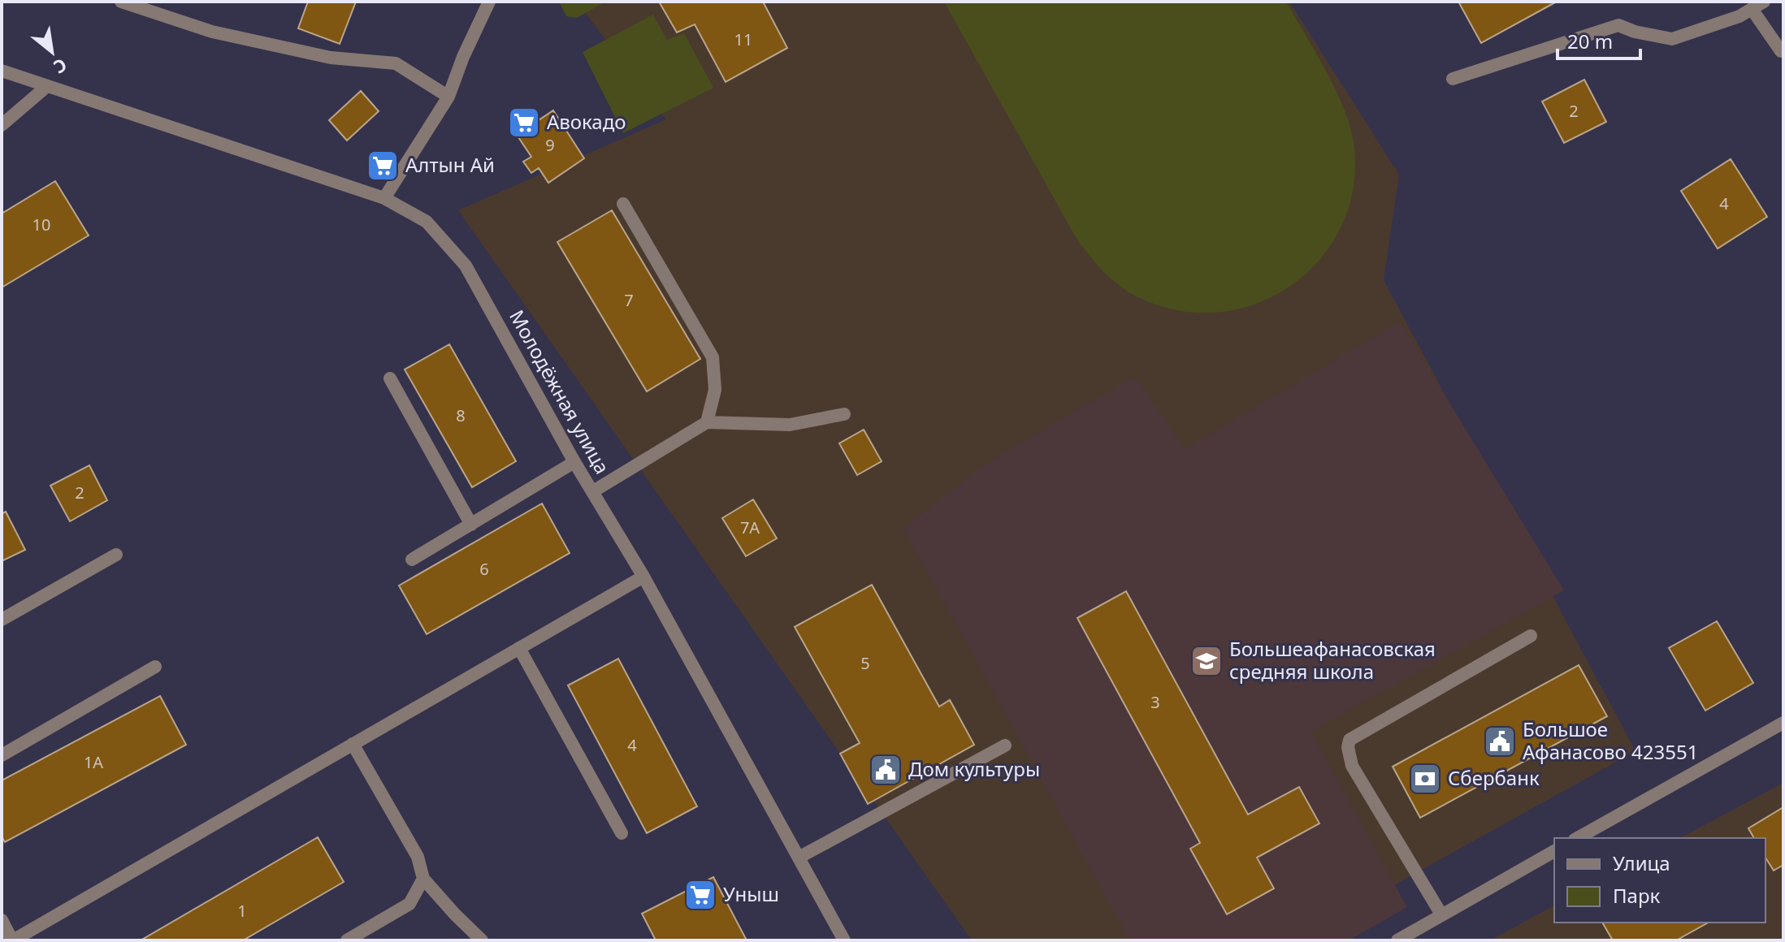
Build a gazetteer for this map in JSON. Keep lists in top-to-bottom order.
{
  "streets": {
    "street": ["Молодёжная улица"]
  },
  "places": {
    "supermarket": ["Авокадо", "Алтын Ай", "Уныш"],
    "school or university": ["Большеафанасовская средняя школа"],
    "public building": ["Большое Афанасово 423551", "Дом культуры"],
    "bank": ["Сбербанк"]
  },
  "house_numbers": [
    "11",
    "2",
    "9",
    "4",
    "10",
    "7",
    "8",
    "2",
    "7А",
    "6",
    "5",
    "3",
    "4",
    "1А",
    "1"
  ],
  "legend": ["Улица", "Парк"],
  "scale_bar": "20 m",
  "north": "bottom right"
}
